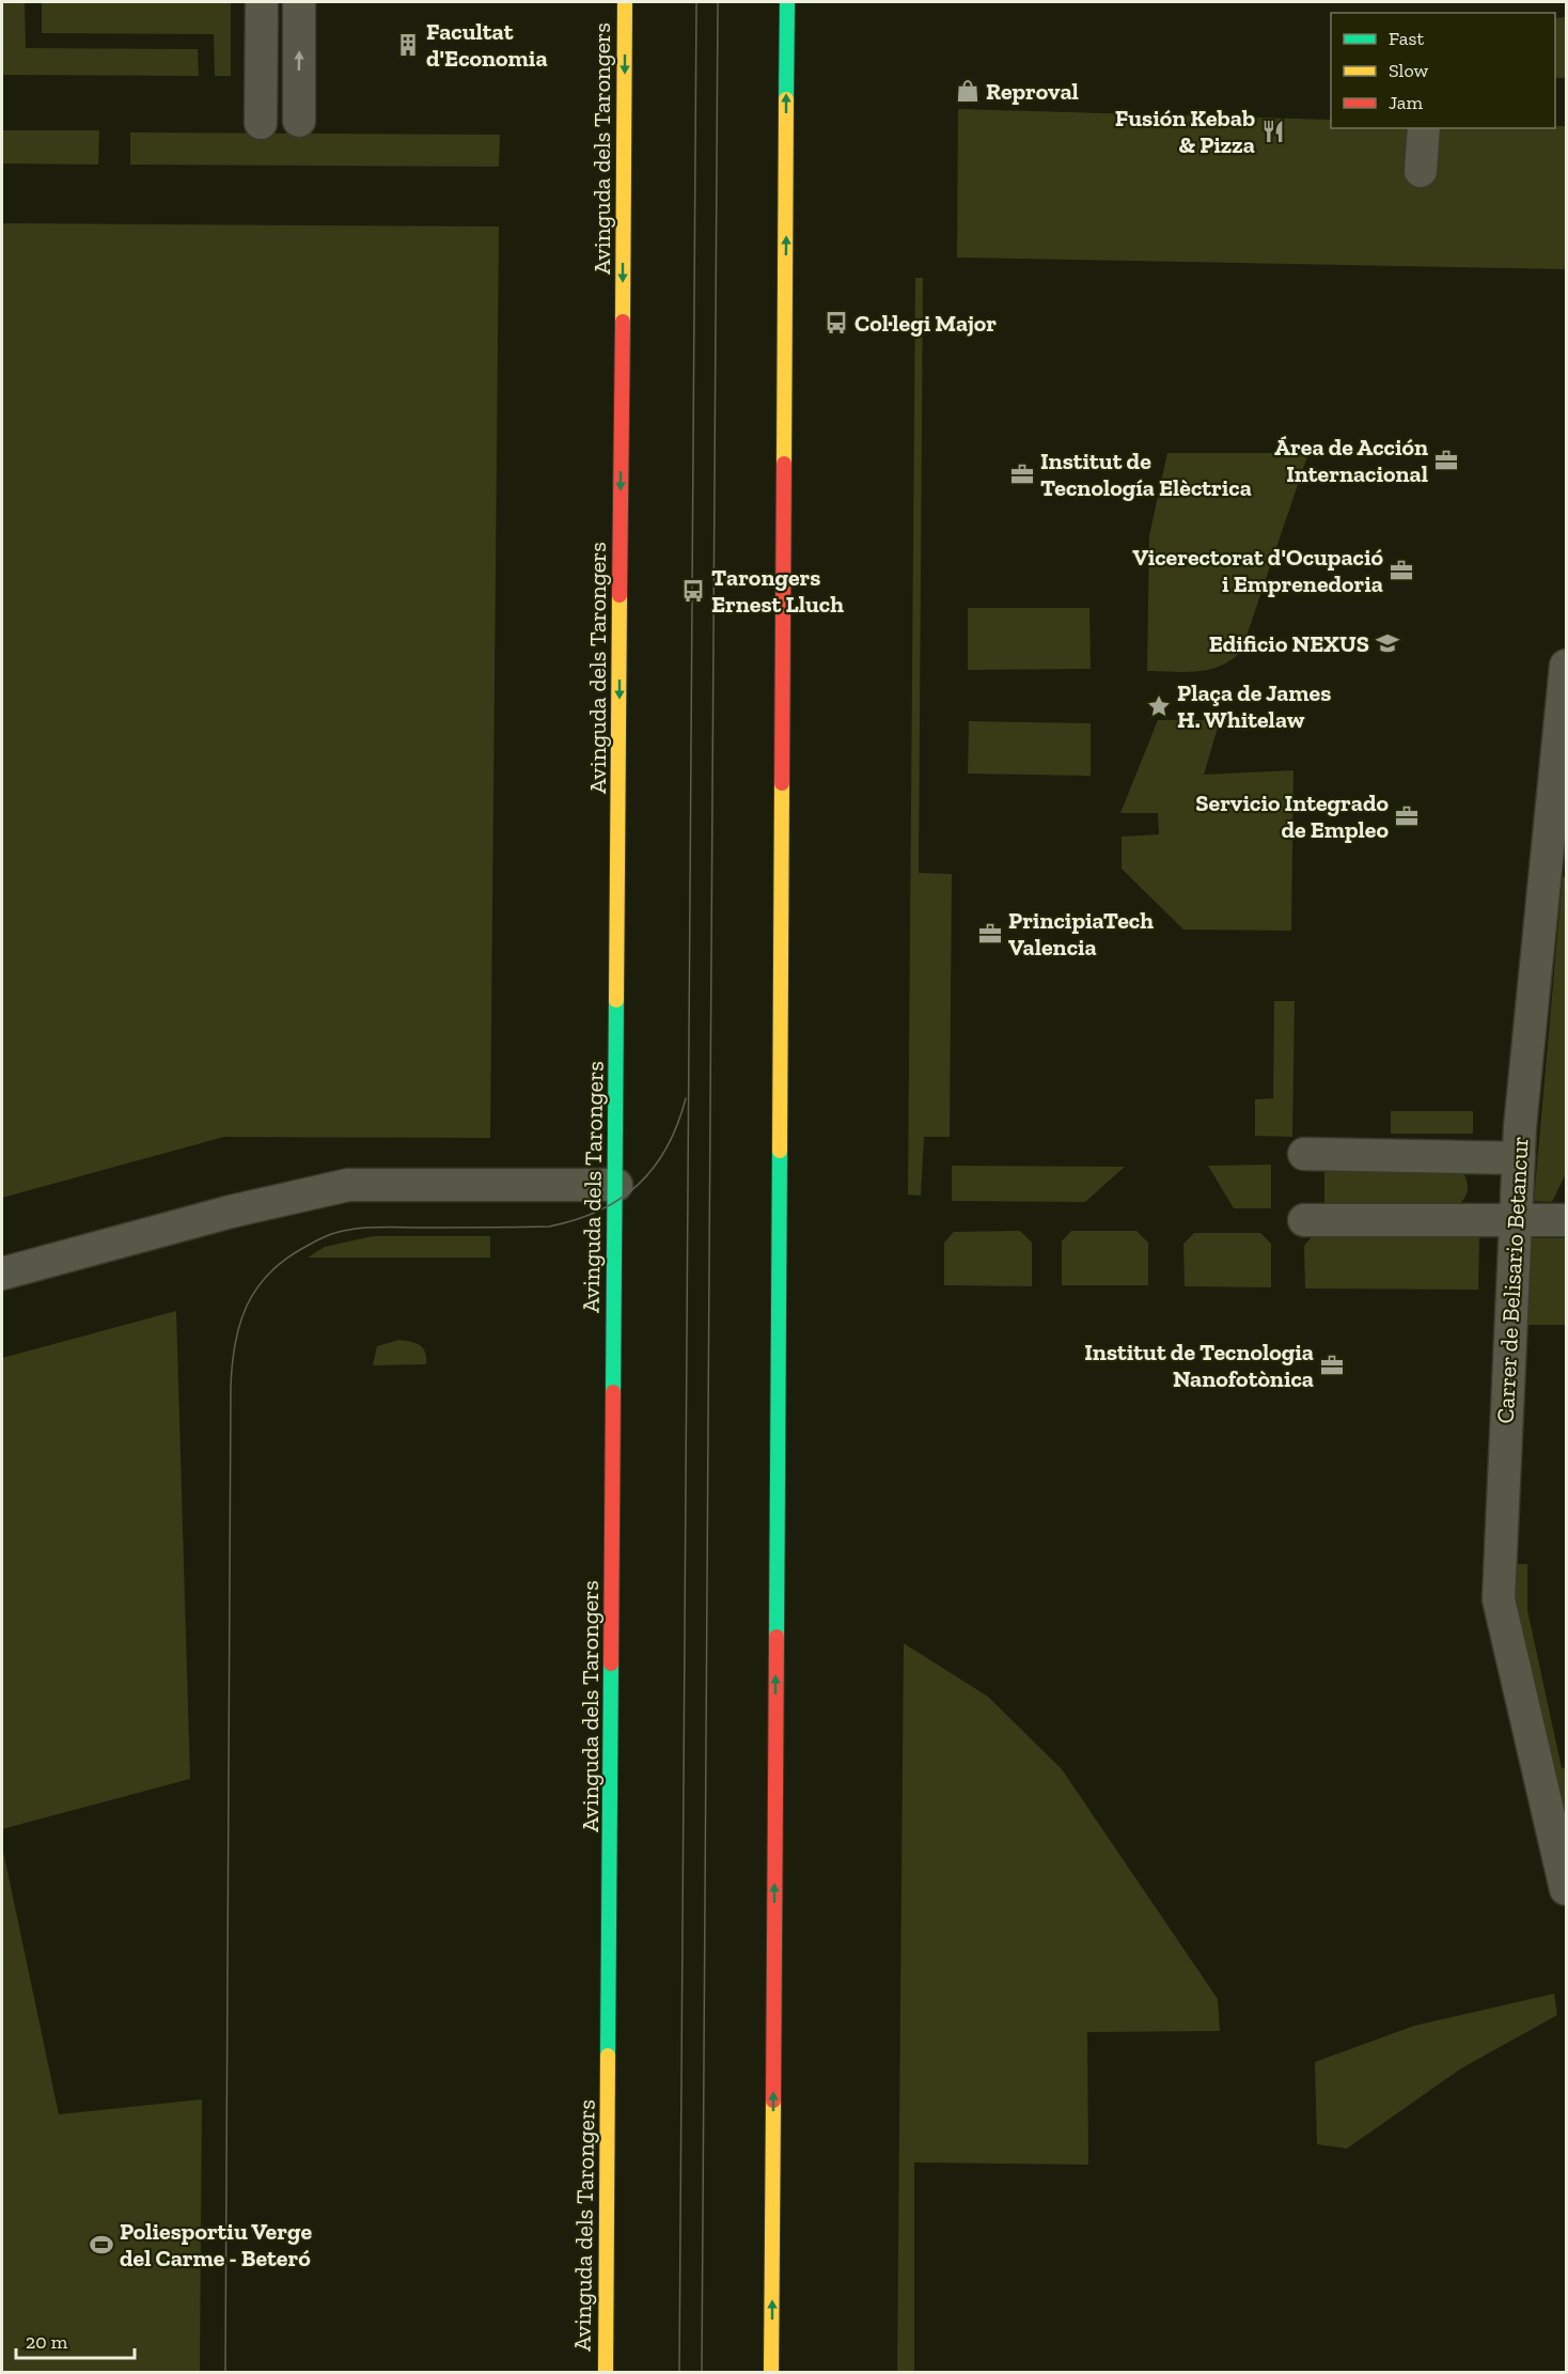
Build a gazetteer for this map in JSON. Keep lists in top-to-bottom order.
{
  "streets": {
    "main road": ["Avinguda dels Tarongers"],
    "street": ["Carrer de Belisario Betancur"]
  },
  "one_way": ["Avinguda dels Tarongers"],
  "places": {
    "building": ["Facultat d'Economia"],
    "shop": ["Reproval"],
    "restaurant": ["Fusión Kebab & Pizza"],
    "bus stop": ["Col·legi Major", "Tarongers Ernest Lluch"],
    "office": [
      "Área de Acción Internacional",
      "Institut de Tecnología Elèctrica",
      "Vicerectorat d'Ocupació i Emprenedoria",
      "Servicio Integrado de Empleo",
      "PrincipiaTech Valencia",
      "Institut de Tecnologia Nanofotònica"
    ],
    "school or university": ["Edificio NEXUS"],
    "place": ["Plaça de James H. Whitelaw"],
    "sports": ["Poliesportiu Verge del Carme - Beteró"]
  },
  "legend": ["Fast", "Slow", "Jam"],
  "scale_bar": "20 m"
}
